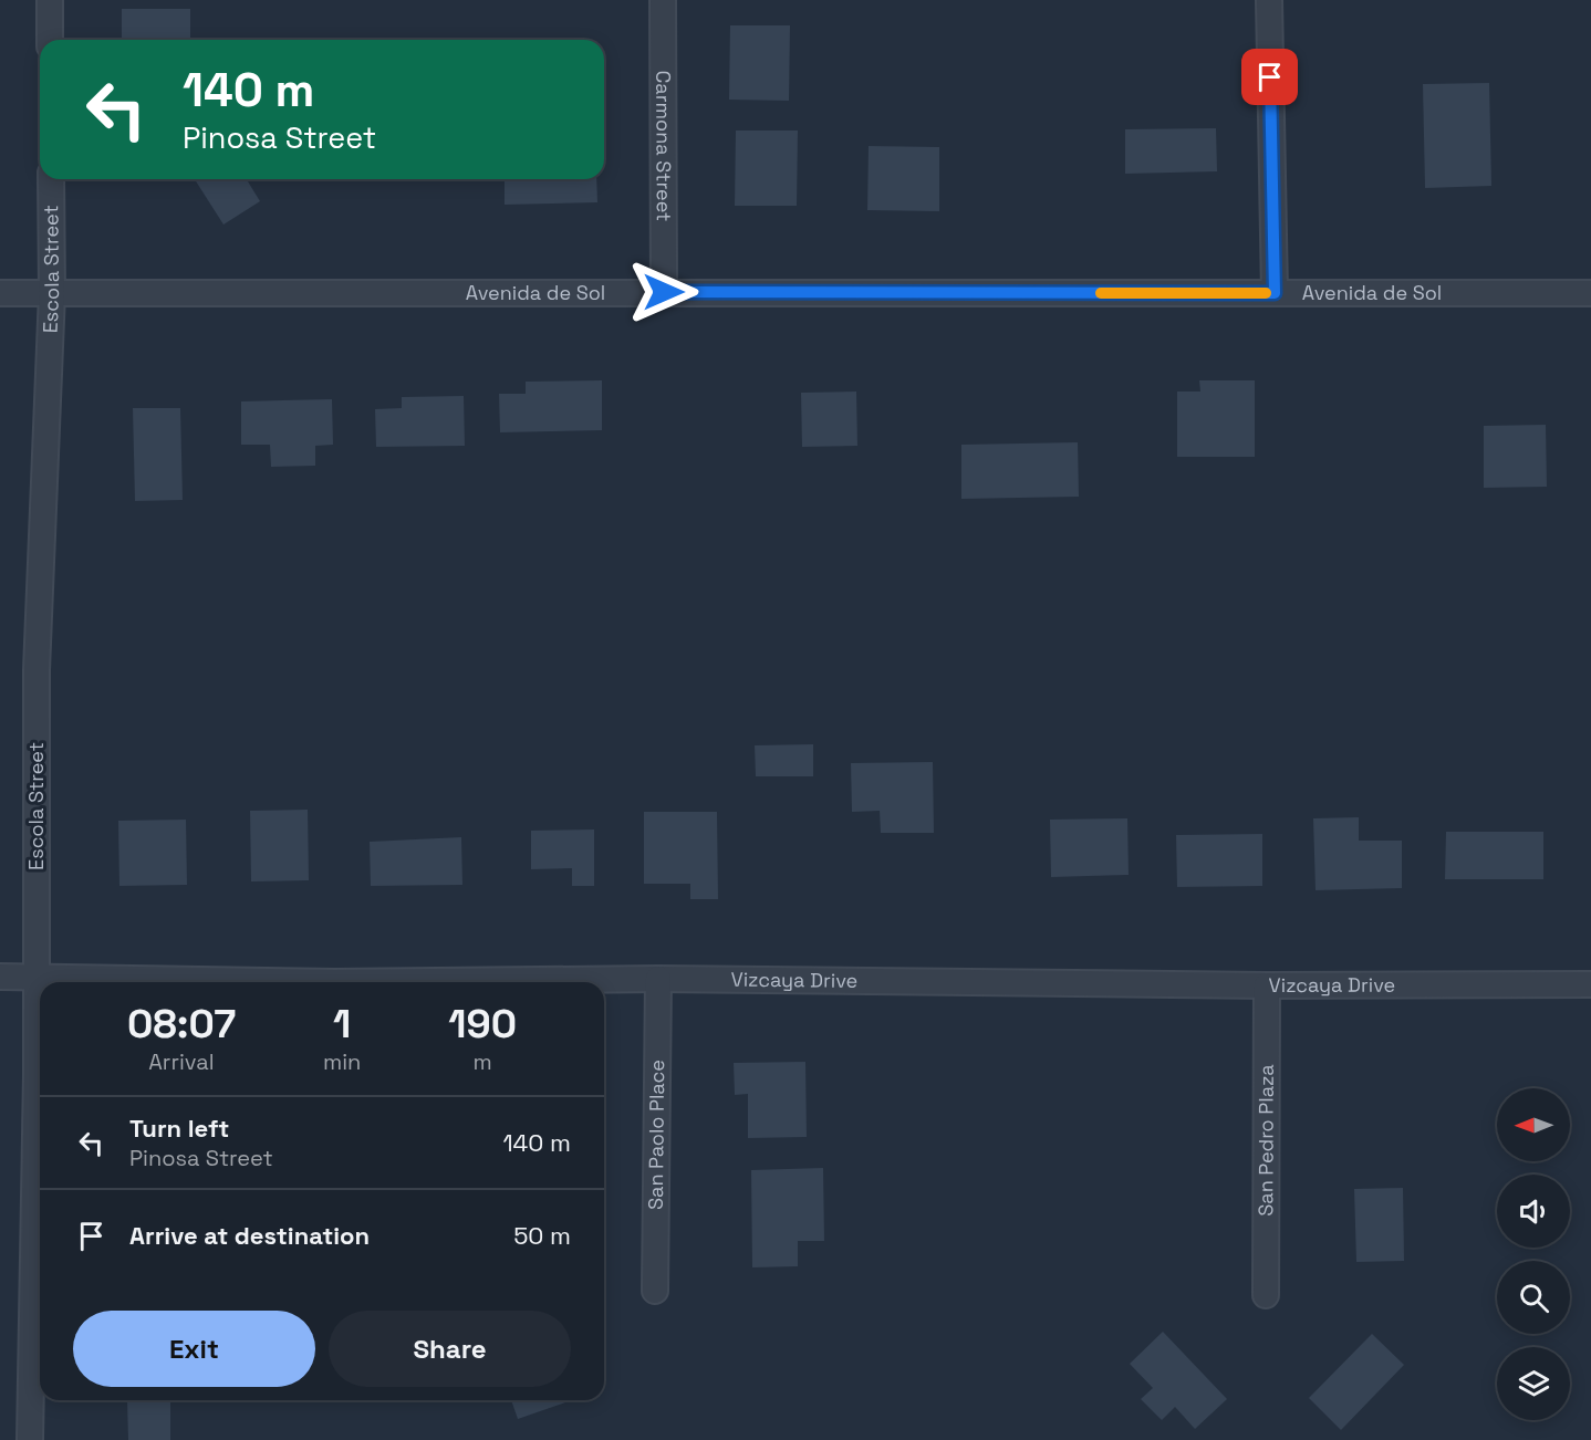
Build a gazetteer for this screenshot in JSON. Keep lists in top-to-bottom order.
{
  "streets": {
    "street": [
      "Carmona Street",
      "Escola Street",
      "Avenida de Sol",
      "Vizcaya Drive",
      "San Paolo Place",
      "San Pedro Plaza"
    ]
  },
  "crossings": [
    ["Carmona Street", "Avenida de Sol"],
    ["Escola Street", "Avenida de Sol"],
    ["Escola Street", "Vizcaya Drive"],
    ["Vizcaya Drive", "San Paolo Place"],
    ["Vizcaya Drive", "San Pedro Plaza"]
  ],
  "north": "left",
  "page": {
    "turn": ["140 m", "Pinosa Street"],
    "eta": [
      "08:07",
      "Arrival",
      "1",
      "min",
      "190",
      "m"
    ],
    "list": [
      {
        "name": "Turn left",
        "note": "Pinosa Street",
        "value": "140 m"
      },
      {
        "name": "Arrive at destination",
        "value": "50 m"
      }
    ],
    "buttons": ["Exit", "Share"]
  }
}
